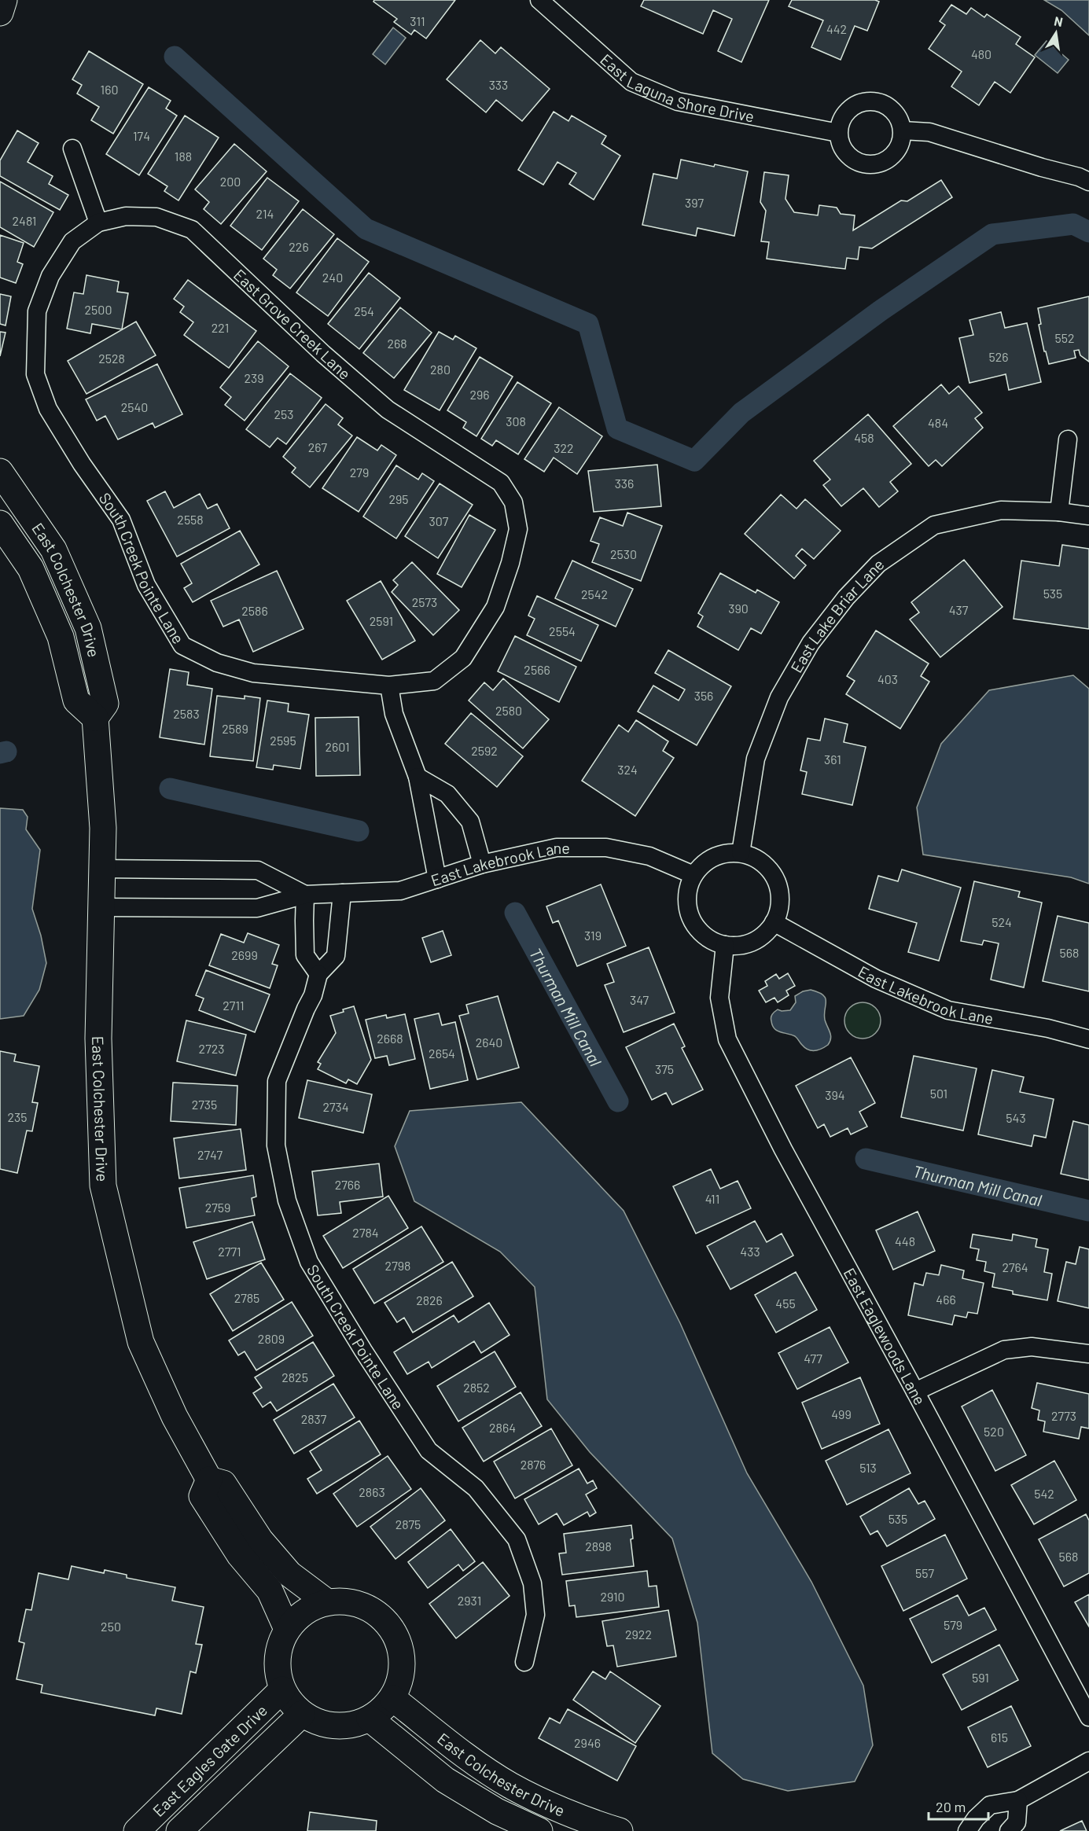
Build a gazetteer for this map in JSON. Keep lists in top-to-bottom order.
{
  "streets": {
    "street": [
      "East Laguna Shore Drive",
      "East Grove Creek Lane",
      "South Creek Pointe Lane",
      "East Colchester Drive",
      "East Lake Briar Lane",
      "East Lakebrook Lane",
      "East Eaglewoods Lane",
      "East Eagles Gate Drive"
    ]
  },
  "crossings": [
    ["East Grove Creek Lane", "South Creek Pointe Lane"],
    ["South Creek Pointe Lane", "East Lakebrook Lane"],
    ["East Colchester Drive", "East Lakebrook Lane"],
    ["East Colchester Drive", "East Eagles Gate Drive"],
    ["East Lake Briar Lane", "East Lakebrook Lane"],
    ["East Lake Briar Lane", "East Eaglewoods Lane"],
    ["East Lakebrook Lane", "East Eaglewoods Lane"]
  ],
  "water": ["Thurman Mill Canal"],
  "house_numbers": [
    "311",
    "442",
    "480",
    "333",
    "160",
    "174",
    "188",
    "200",
    "397",
    "214",
    "2481",
    "226",
    "240",
    "2500",
    "254",
    "221",
    "552",
    "268",
    "526",
    "2528",
    "280",
    "239",
    "296",
    "2540",
    "253",
    "308",
    "484",
    "458",
    "267",
    "322",
    "279",
    "336",
    "295",
    "2558",
    "307",
    "2530",
    "535",
    "2542",
    "2573",
    "390",
    "437",
    "2586",
    "2591",
    "2554",
    "2566",
    "403",
    "356",
    "2580",
    "2583",
    "2589",
    "2595",
    "2601",
    "2592",
    "361",
    "324",
    "524",
    "319",
    "568",
    "2699",
    "347",
    "2711",
    "2668",
    "2640",
    "2723",
    "2654",
    "375",
    "501",
    "394",
    "2735",
    "2734",
    "235",
    "543",
    "2747",
    "2766",
    "411",
    "2759",
    "2784",
    "448",
    "2771",
    "433",
    "2798",
    "2764",
    "2785",
    "466",
    "2826",
    "455",
    "2809",
    "477",
    "2825",
    "2852",
    "499",
    "2773",
    "2837",
    "2864",
    "520",
    "2876",
    "513",
    "2863",
    "542",
    "535",
    "2875",
    "2898",
    "568",
    "557",
    "2910",
    "2931",
    "579",
    "250",
    "2922",
    "591",
    "615",
    "2946"
  ],
  "scale_bar": "20 m",
  "north": "top"
}
